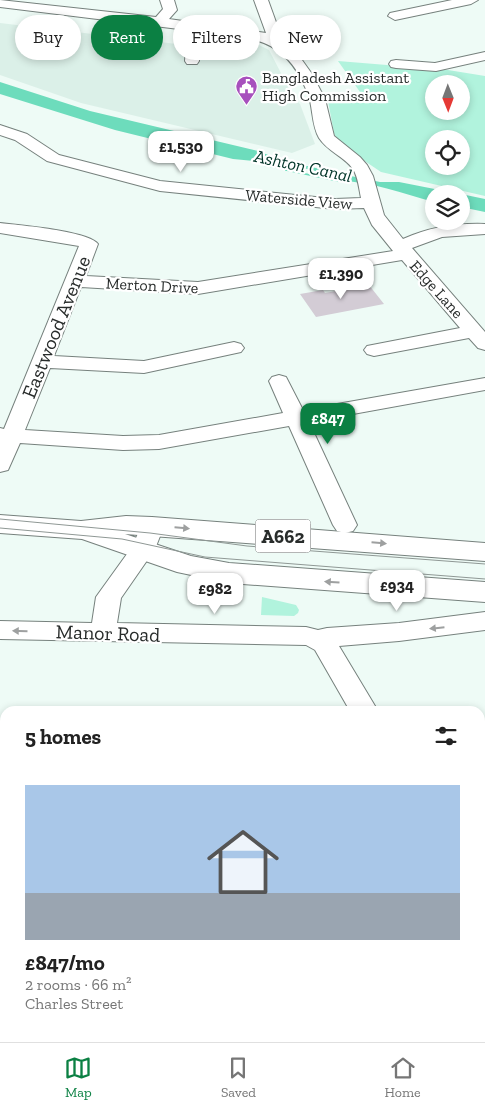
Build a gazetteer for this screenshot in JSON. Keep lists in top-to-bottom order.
{
  "streets": {
    "main road": ["A662"],
    "street": [
      "Waterside View",
      "Merton Drive",
      "Edge Lane",
      "Eastwood Avenue",
      "Manor Road"
    ]
  },
  "crossings": [
    ["Waterside View", "Edge Lane"],
    ["Merton Drive", "Edge Lane"],
    ["Merton Drive", "Eastwood Avenue"]
  ],
  "water": ["Ashton Canal"],
  "places": {
    "public building": ["Bangladesh Assistant High Commission"]
  },
  "north": "bottom",
  "page": {
    "chip": [
      "Buy",
      "Rent",
      "Filters",
      "New"
    ],
    "price": [
      "£1,530",
      "£1,390",
      "£847",
      "£934",
      "£982"
    ],
    "heading": "5 homes",
    "list": [
      {
        "name": "£847/mo",
        "note": "2 rooms · 66 m² · Charles Street"
      }
    ],
    "tabs": ["Map", "Saved", "Home"]
  }
}
